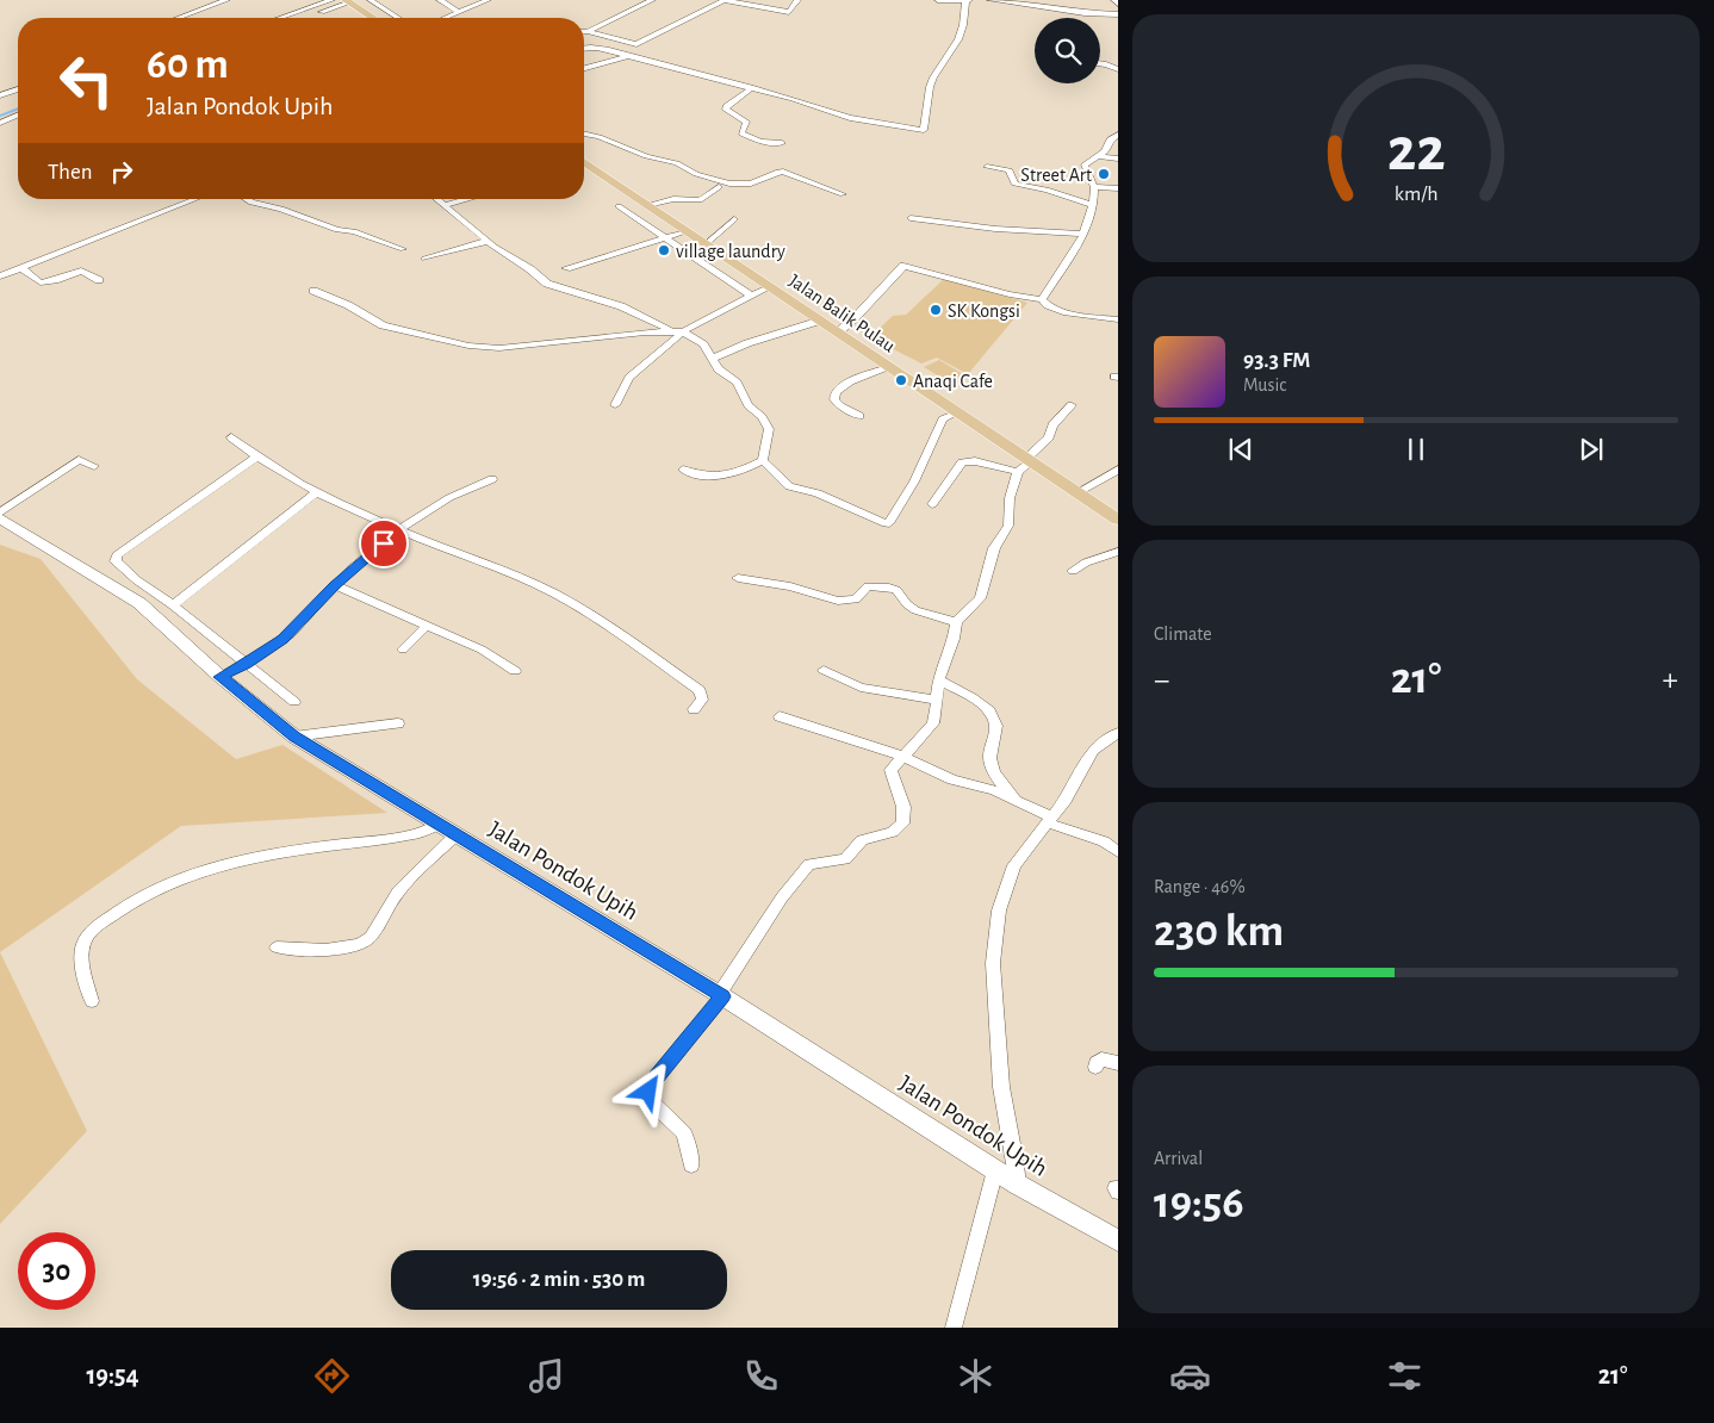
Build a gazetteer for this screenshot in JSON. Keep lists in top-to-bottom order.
{
  "streets": {
    "main road": ["Jalan Balik Pulau", "Jalan Pondok Upih"]
  },
  "places": [
    "Street Art",
    "village laundry",
    "SK Kongsi",
    "Anaqi Cafe"
  ],
  "page": {
    "turn": ["60 m", "Jalan Pondok Upih"],
    "then": "Then",
    "song": ["93.3 FM", "Music"],
    "tile": [
      "Climate",
      ["Range · 46%", "230 km"],
      ["Arrival", "19:56"]
    ],
    "heat": ["−", "21°", "+"],
    "limit": "30",
    "trip": "19:56 · 2 min · 530 m",
    "tabs": ["19:54", "21°"],
    "gauge": ["22", "km/h"]
  }
}
